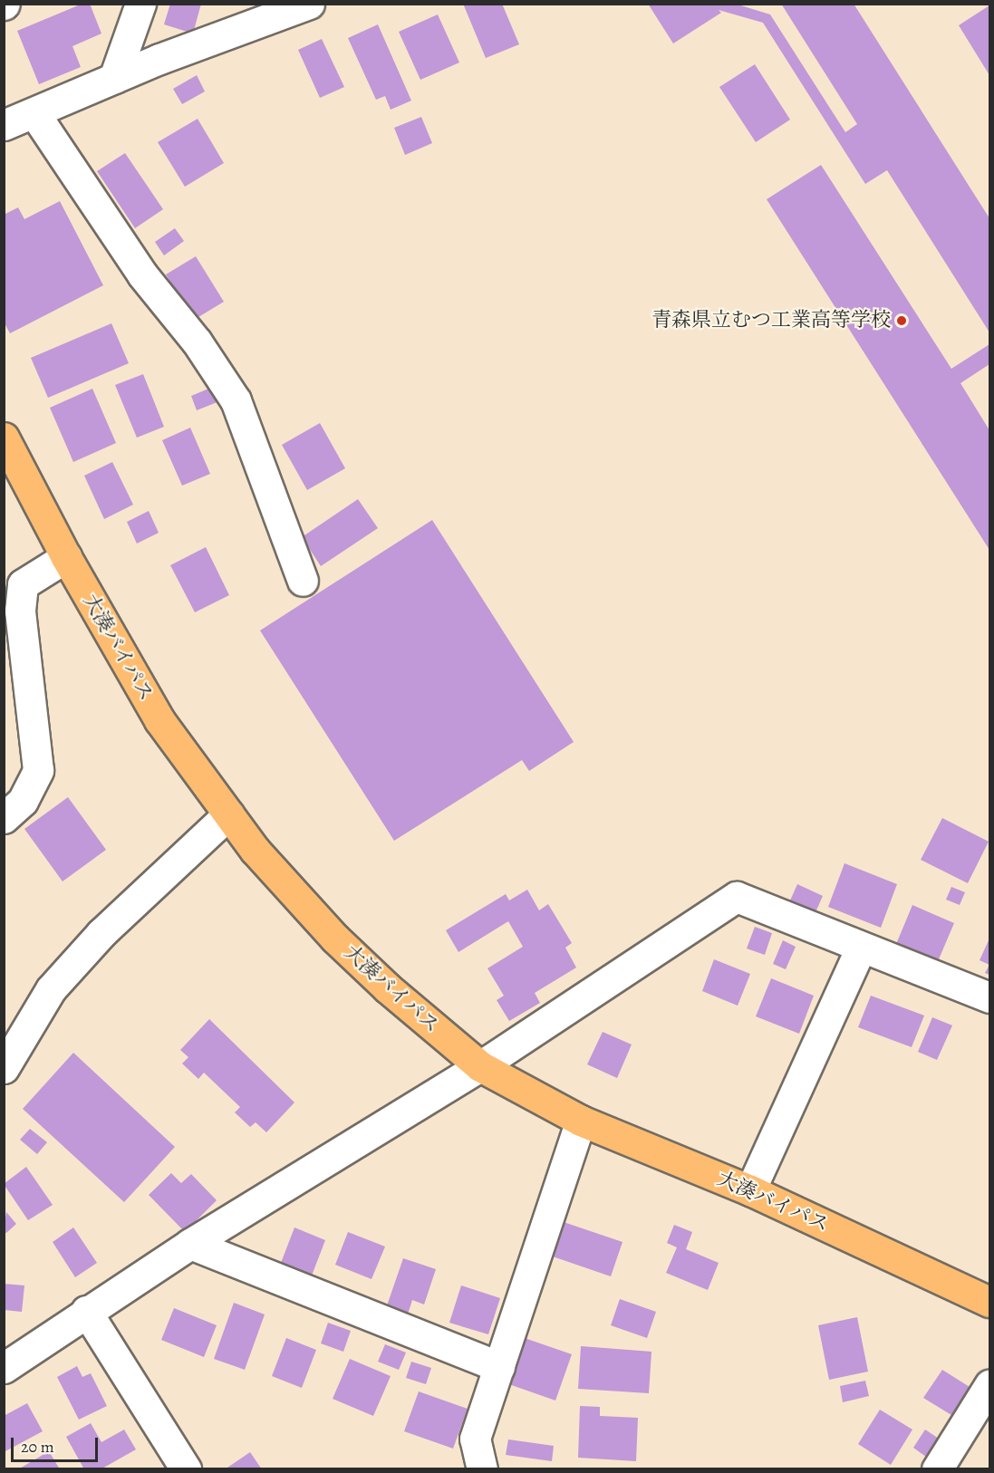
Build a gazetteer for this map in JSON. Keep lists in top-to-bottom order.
{
  "streets": {
    "highway": ["大湊バイパス"]
  },
  "places": ["青森県立むつ工業高等学校"],
  "scale_bar": "20 m"
}
